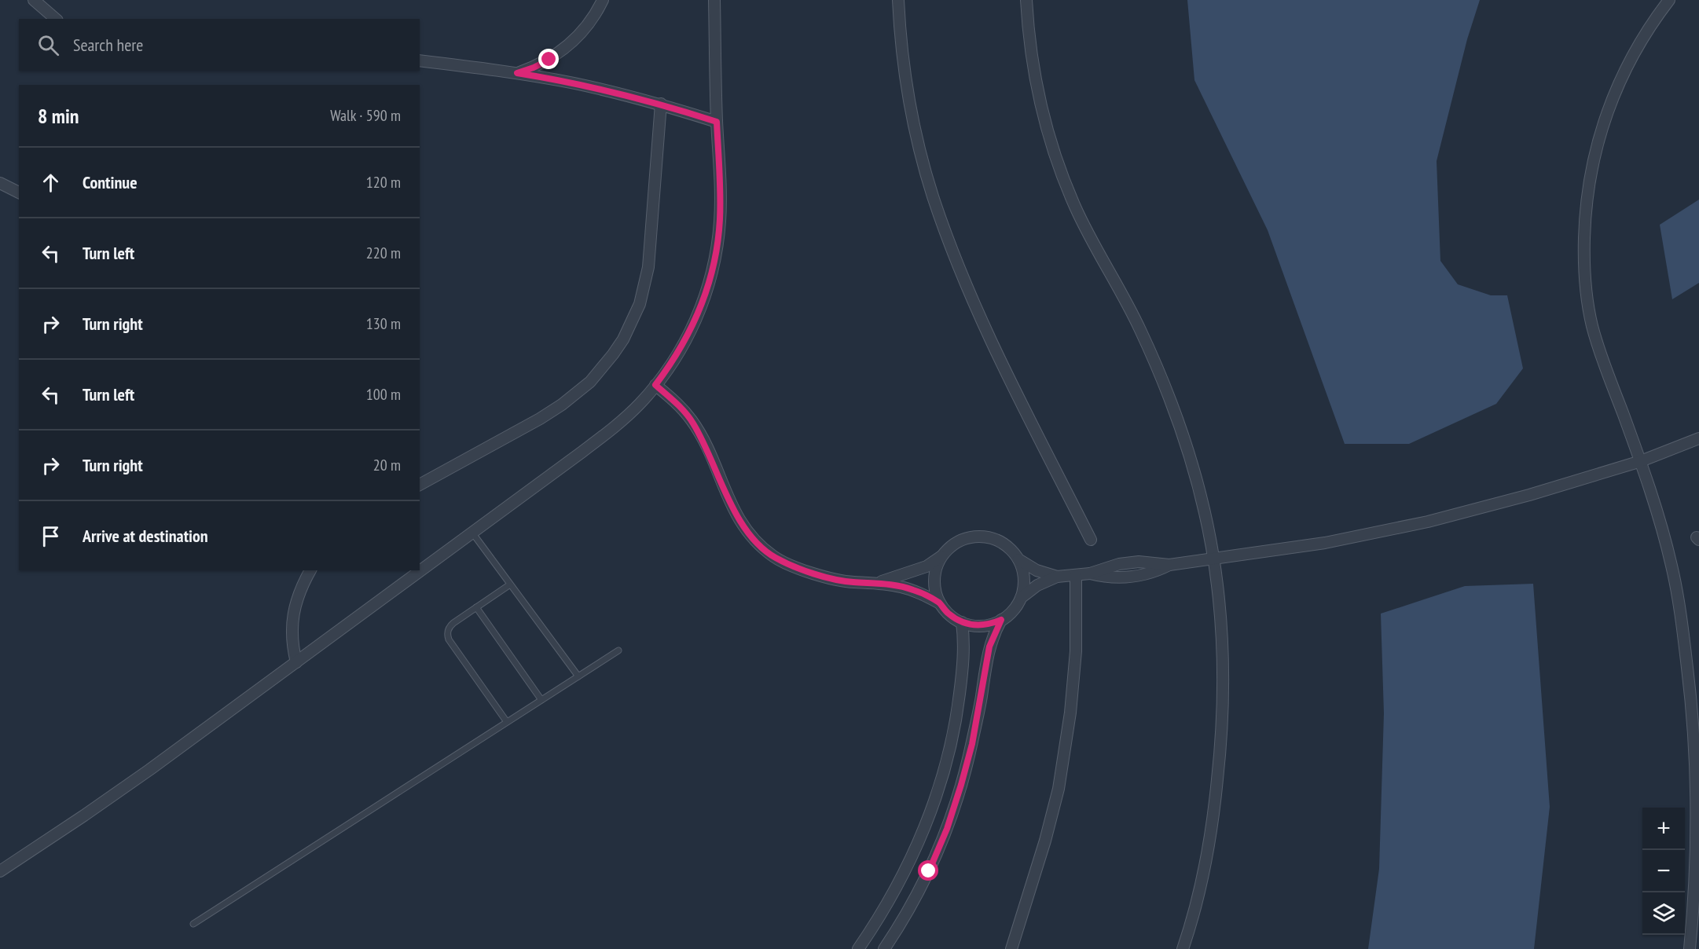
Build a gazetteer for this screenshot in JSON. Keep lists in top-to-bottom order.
{
  "page": {
    "search": "Search here",
    "heading": ["8 min", "Walk · 590 m"],
    "list": [
      ["Continue", "120 m"],
      ["Turn left", "220 m"],
      ["Turn right", "130 m"],
      ["Turn left", "100 m"],
      ["Turn right", "20 m"],
      "Arrive at destination"
    ],
    "map_buttons": ["+", "−"]
  }
}
